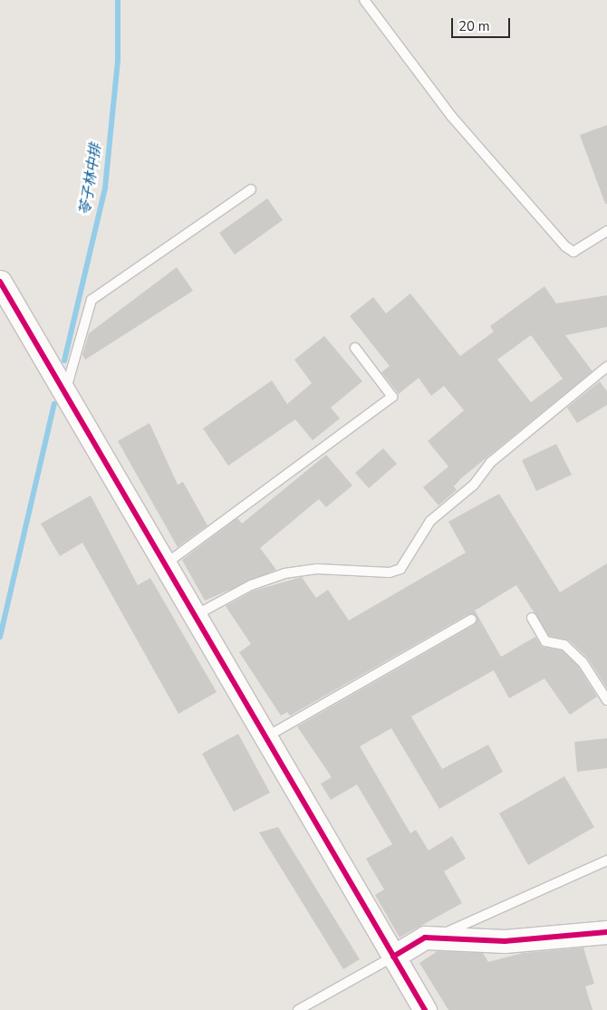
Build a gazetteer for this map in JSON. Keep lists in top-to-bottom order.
{
  "water": ["苓子林中排"],
  "scale_bar": "20 m"
}
